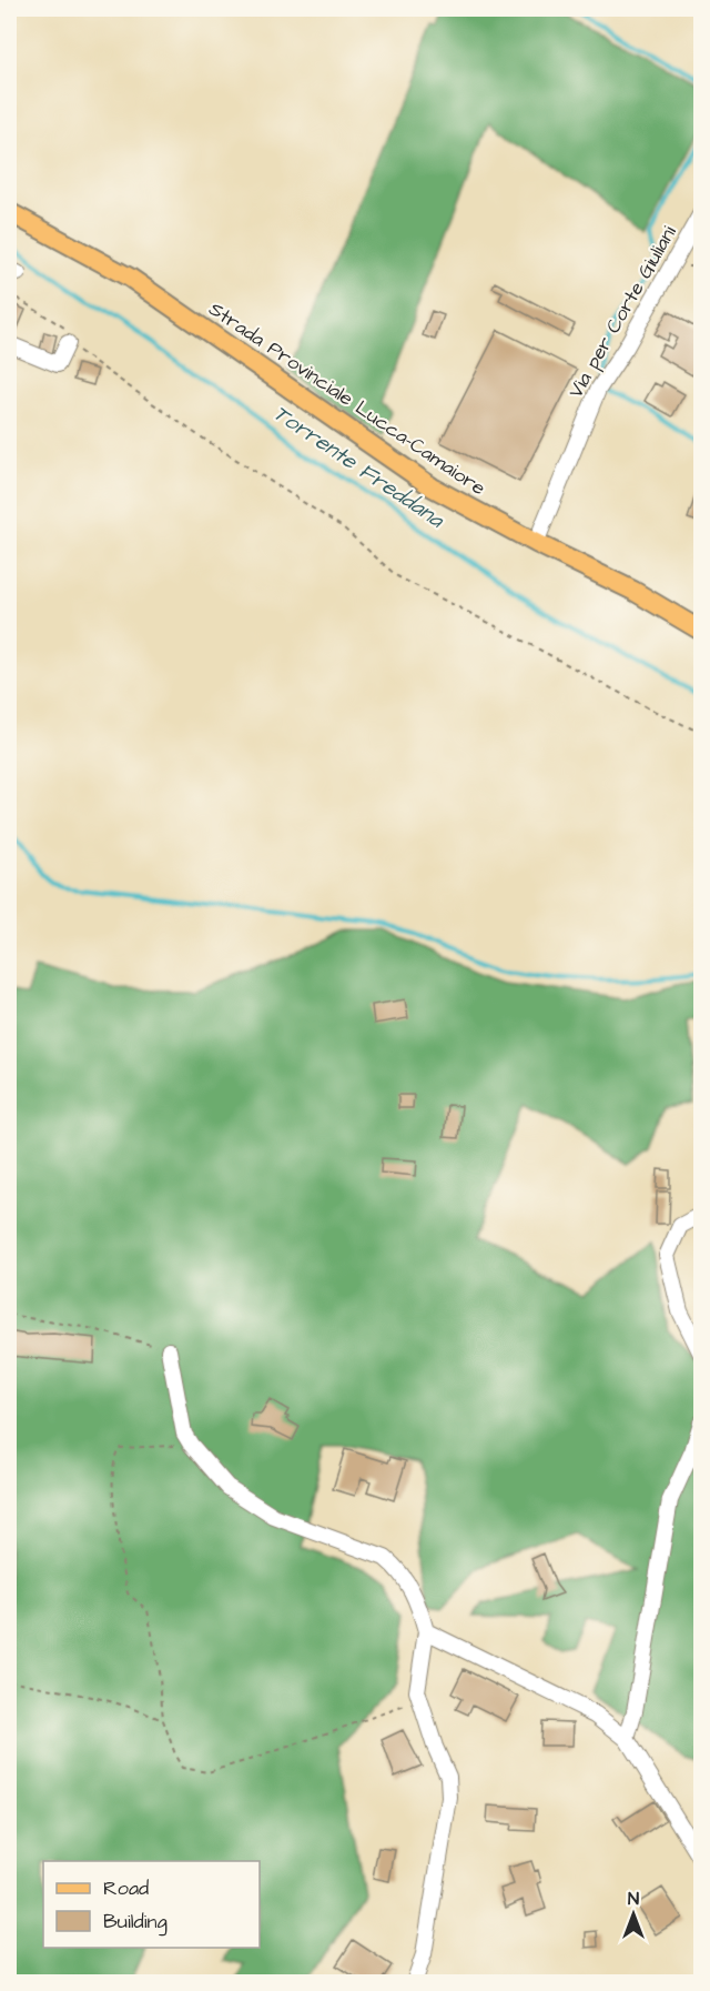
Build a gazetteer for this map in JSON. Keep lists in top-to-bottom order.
{
  "streets": {
    "main road": ["Strada Provinciale Lucca-Camaiore"],
    "street": ["Via per Corte Giuliani"]
  },
  "crossings": [
    ["Via per Corte Giuliani", "Strada Provinciale Lucca-Camaiore"]
  ],
  "water": ["Torrente Freddana"],
  "legend": ["Road", "Building"],
  "north": "top"
}
